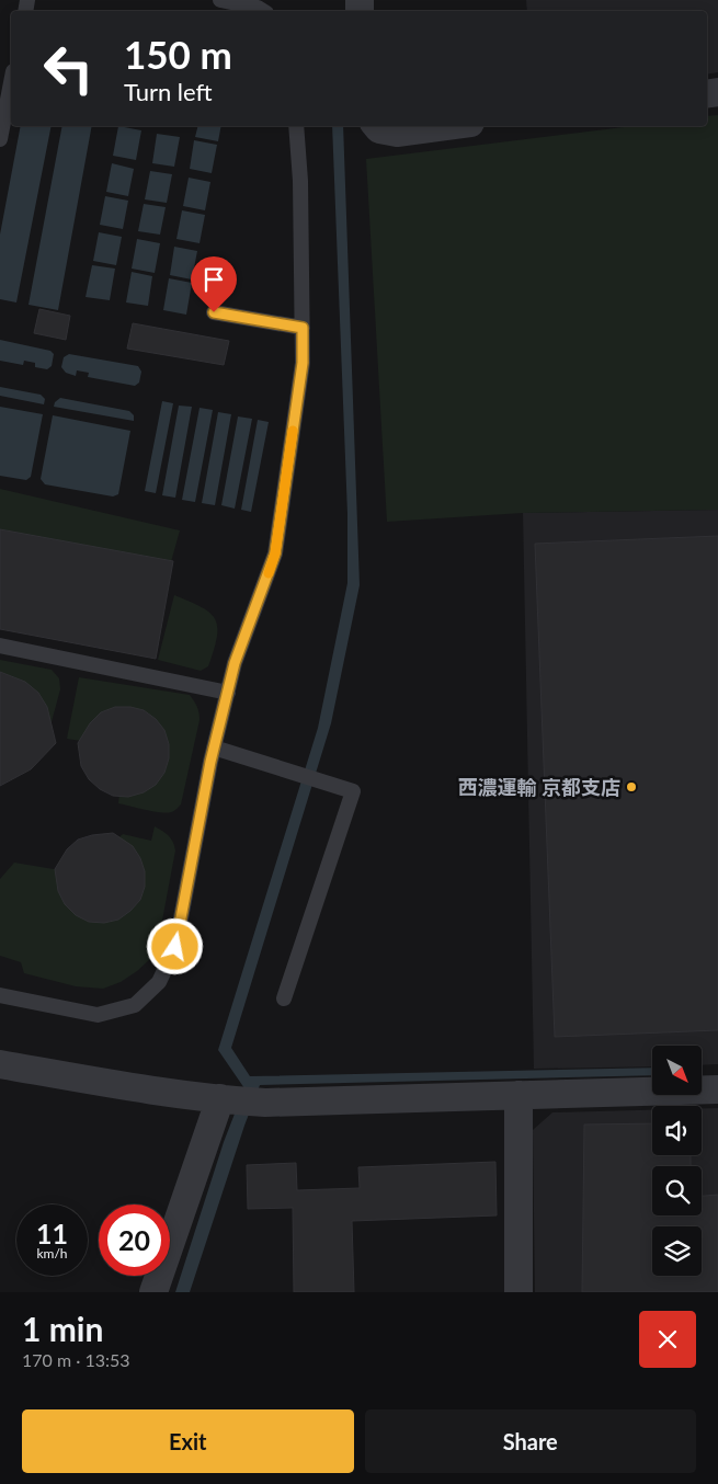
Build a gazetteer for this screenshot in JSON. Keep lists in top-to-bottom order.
{
  "places": ["西濃運輸 京都支店"],
  "north": "bottom right",
  "page": {
    "turn": ["150 m", "Turn left"],
    "speed": "11 km/h",
    "limit": "20",
    "heading": ["1 min", "170 m · 13:53"],
    "buttons": ["Exit", "Share"]
  }
}
